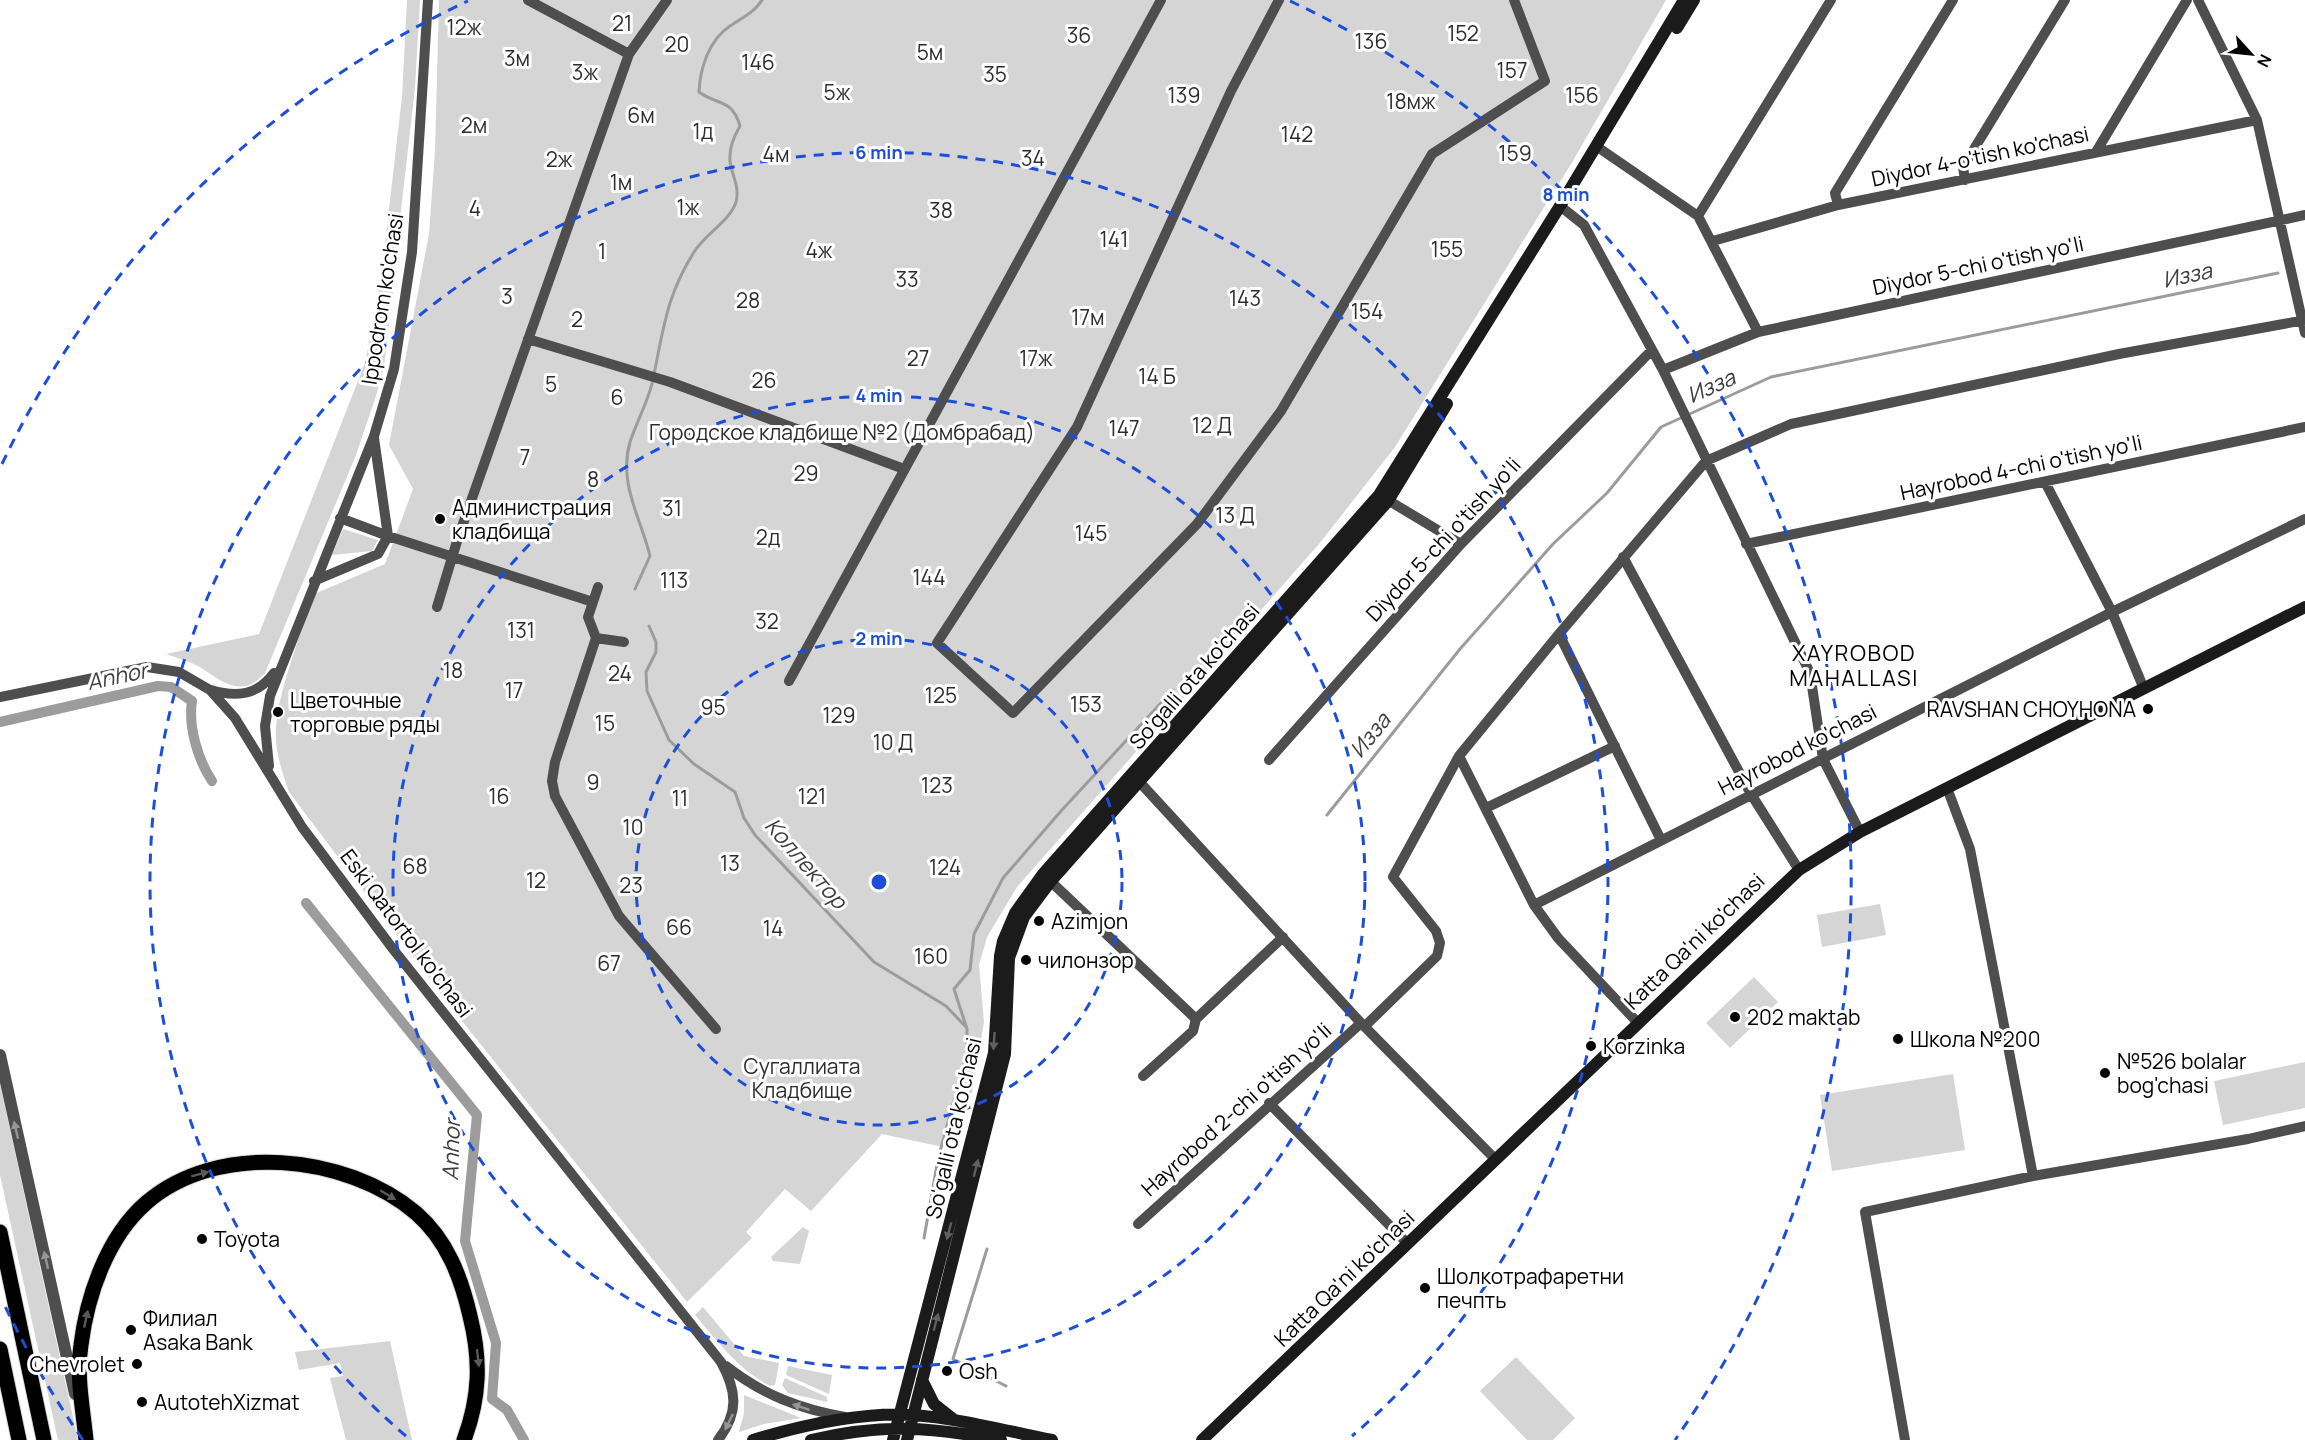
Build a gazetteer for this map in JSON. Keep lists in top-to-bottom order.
{
  "streets": {
    "main road": ["So'galli ota ko'chasi", "Katta Qa'ni ko'chasi"],
    "street": [
      "Diydor 4-o'tish ko'chasi",
      "Diydor 5-chi o'tish yo'li",
      "Ippodrom ko'chasi",
      "Hayrobod 4-chi o'tish yo'li",
      "Hayrobod ko'chasi",
      "Eski Qatortol ko'chasi",
      "Hayrobod 2-chi o'tish yo'li"
    ]
  },
  "crossings": [
    ["Ippodrom ko'chasi", "Eski Qatortol ko'chasi"],
    ["So'galli ota ko'chasi", "Hayrobod 2-chi o'tish yo'li"],
    ["Katta Qa'ni ko'chasi", "Hayrobod 2-chi o'tish yo'li"]
  ],
  "districts": ["XAYROBOD MAHALLASI"],
  "water": ["Изза", "Anhor", "Коллектор"],
  "parks": [
    "21",
    "12ж",
    "152",
    "36",
    "136",
    "20",
    "5м",
    "3м",
    "146",
    "157",
    "3ж",
    "35",
    "5ж",
    "139",
    "156",
    "18мж",
    "6м",
    "2м",
    "1д",
    "142",
    "159",
    "4м",
    "34",
    "2ж",
    "1м",
    "1ж",
    "4",
    "38",
    "141",
    "155",
    "4ж",
    "1",
    "33",
    "3",
    "143",
    "28",
    "154",
    "17м",
    "2",
    "27",
    "17ж",
    "14 Б",
    "26",
    "5",
    "6",
    "12 Д",
    "147",
    "Городское кладбище №2 (Домбрабад)",
    "7",
    "29",
    "8",
    "31",
    "13 Д",
    "145",
    "2д",
    "144",
    "113",
    "32",
    "131",
    "18",
    "24",
    "17",
    "125",
    "153",
    "95",
    "129",
    "15",
    "10 Д",
    "9",
    "123",
    "16",
    "121",
    "11",
    "10",
    "13",
    "68",
    "124",
    "12",
    "23",
    "66",
    "14",
    "160",
    "67",
    "Сугаллиата Кладбище"
  ],
  "places": [
    "Администрация кладбища",
    "RAVSHAN CHOYHONA",
    "Цветочные торговые ряды",
    "Azimjon",
    "чилонзор",
    "202 maktab",
    "Школа №200",
    "Korzinka",
    "№526 bolalar bog'chasi",
    "Toyota",
    "Шолкотрафаретни печпть",
    "Филиал Asaka Bank",
    "Chevrolet",
    "Osh",
    "AutotehXizmat"
  ],
  "north": "bottom right",
  "rings": [
    "6 min",
    "8 min",
    "4 min",
    "2 min"
  ]
}
